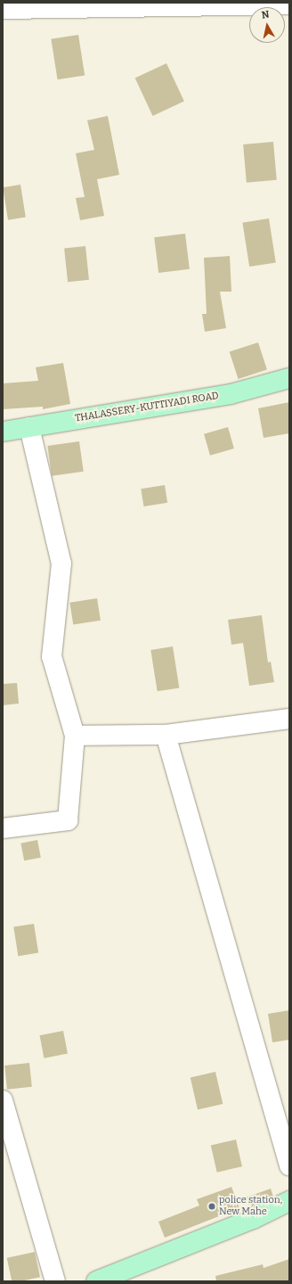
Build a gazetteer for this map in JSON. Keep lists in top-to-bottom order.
{
  "streets": {
    "main road": ["THALASSERY-KUTTIYADI ROAD"]
  },
  "places": ["police station, New Mahe"],
  "north": "top"
}
